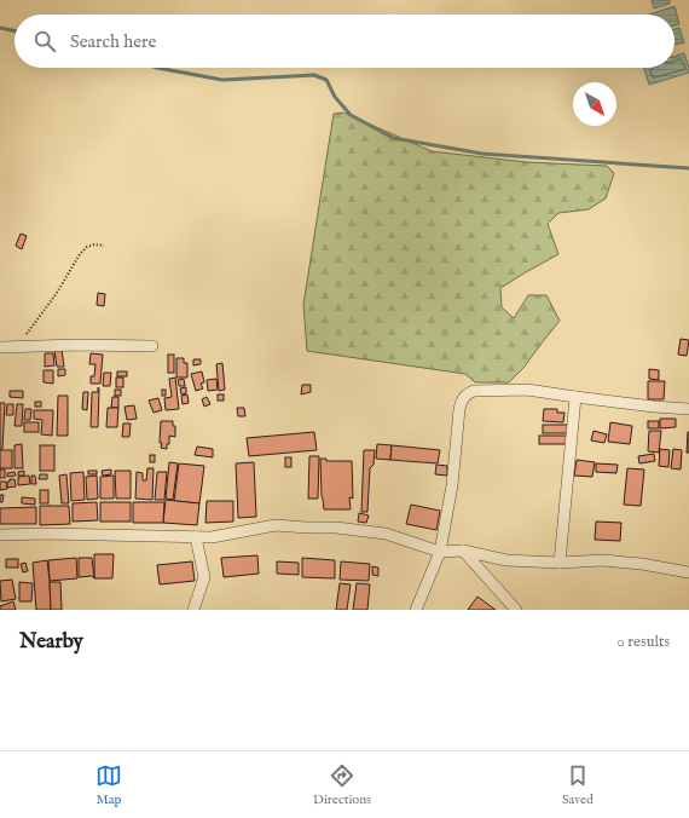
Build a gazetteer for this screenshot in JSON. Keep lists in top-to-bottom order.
{
  "north": "bottom right",
  "page": {
    "search": "Search here",
    "heading": ["Nearby", "0 results"],
    "nav": ["Map", "Directions", "Saved"]
  }
}
